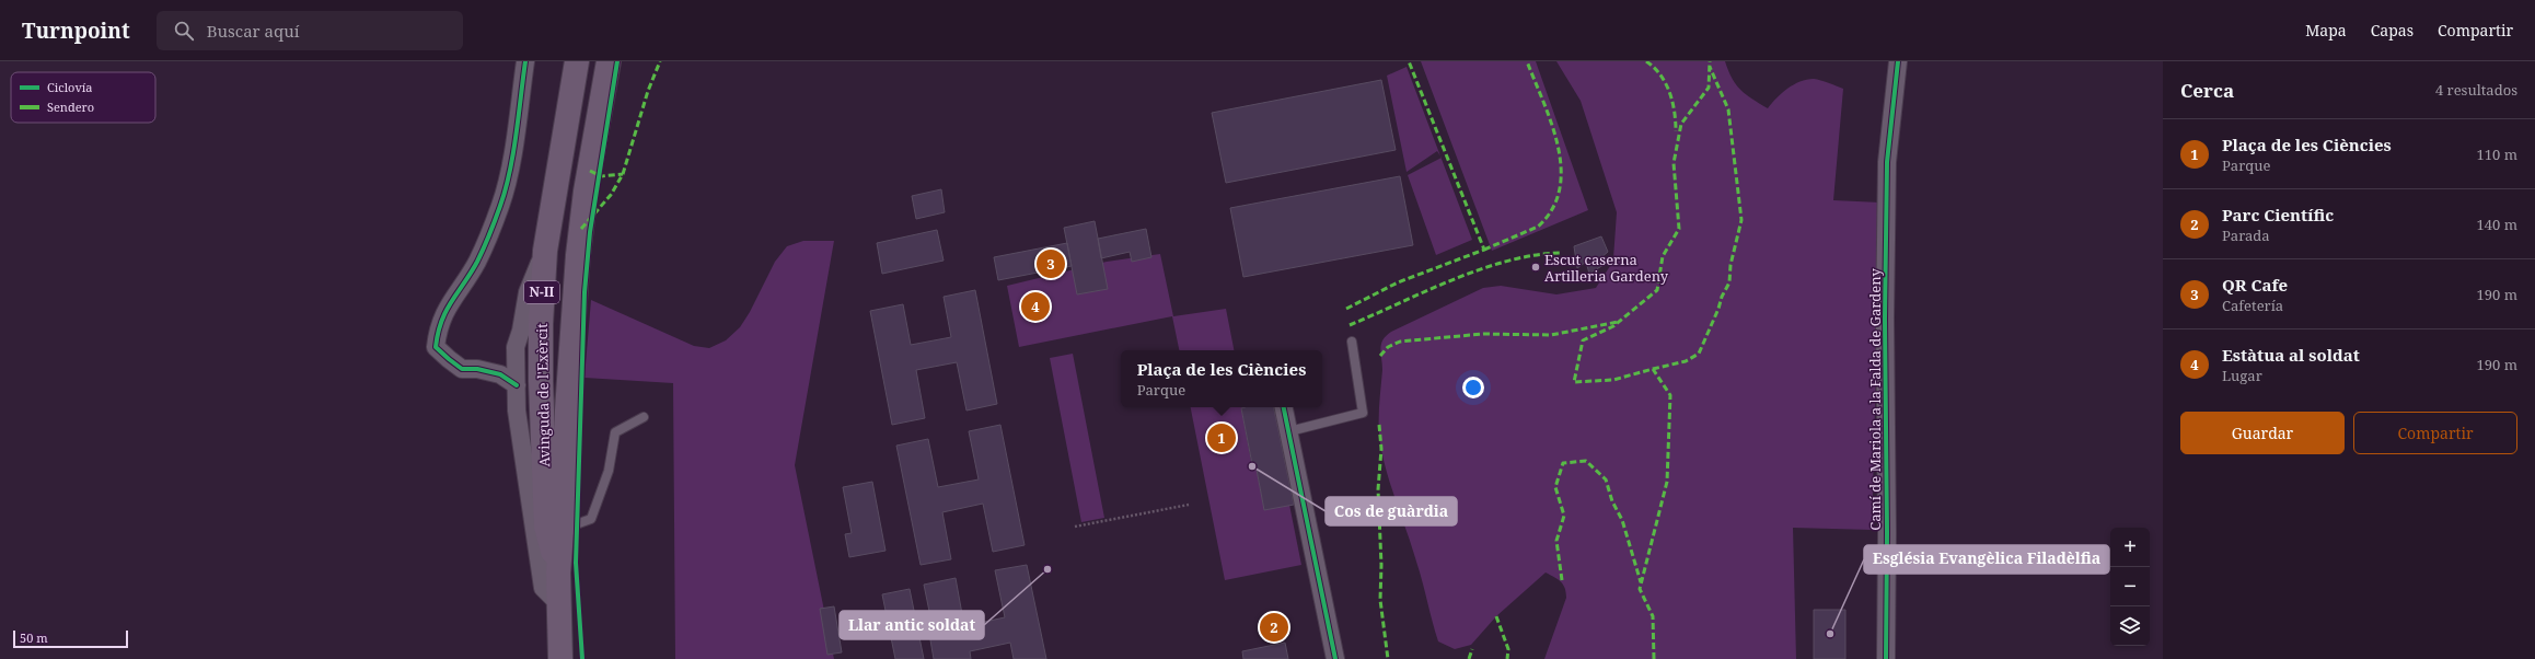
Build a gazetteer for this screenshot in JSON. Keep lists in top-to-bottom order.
{
  "streets": {
    "main road": ["N-II", "Avinguda de l'Exèrcit"],
    "street": ["Camí de Mariola a la Falda de Gardeny"]
  },
  "places": [
    "Escut caserna Artilleria Gardeny",
    "Cos de guàrdia",
    "Llar antic soldat",
    "Església Evangèlica Filadèlfia"
  ],
  "legend": ["Ciclovía", "Sendero"],
  "scale_bar": "50 m",
  "page": {
    "header": "Turnpoint",
    "search": "Buscar aquí",
    "nav": ["Mapa", "Capas", "Compartir"],
    "heading": ["Cerca", "4 resultados"],
    "list": [
      {
        "mark": "1",
        "name": "Plaça de les Ciències",
        "note": "Parque",
        "value": "110 m"
      },
      {
        "mark": "2",
        "name": "Parc Científic",
        "note": "Parada",
        "value": "140 m"
      },
      {
        "mark": "3",
        "name": "QR Cafe",
        "note": "Cafetería",
        "value": "190 m"
      },
      {
        "mark": "4",
        "name": "Estàtua al soldat",
        "note": "Lugar",
        "value": "190 m"
      }
    ],
    "pins": [
      "3",
      "4",
      "1",
      "2"
    ],
    "popup": ["Plaça de les Ciències", "Parque"],
    "buttons": ["Guardar", "Compartir"],
    "map_buttons": ["+", "−"],
    "scale": "50 m"
  }
}
